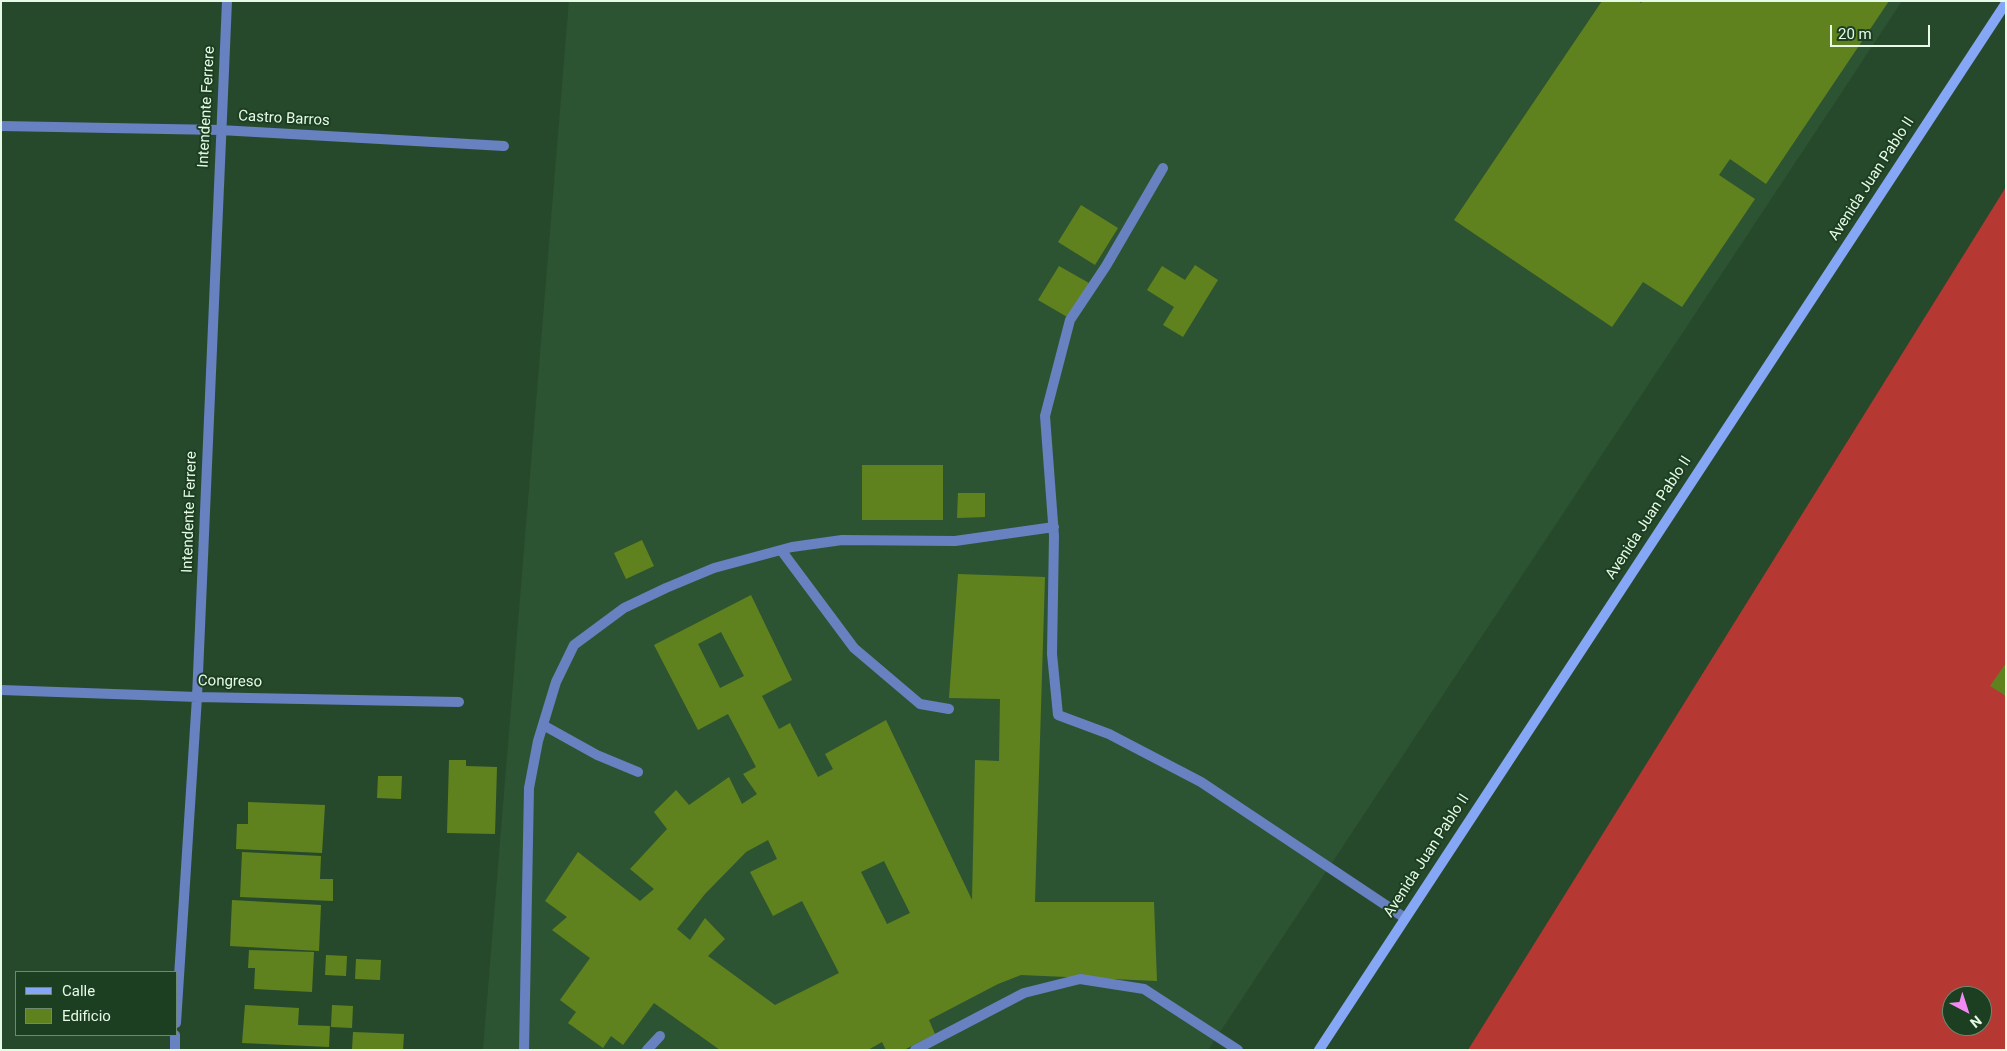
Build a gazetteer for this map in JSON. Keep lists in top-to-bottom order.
{
  "streets": {
    "main road": ["Avenida Juan Pablo II"],
    "street": ["Intendente Ferrere", "Castro Barros", "Congreso"]
  },
  "crossings": [
    ["Intendente Ferrere", "Castro Barros"],
    ["Intendente Ferrere", "Congreso"]
  ],
  "legend": ["Calle", "Edificio"],
  "scale_bar": "20 m",
  "north": "bottom right"
}
